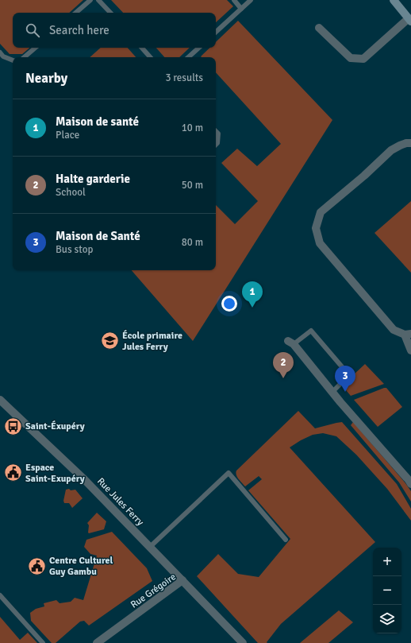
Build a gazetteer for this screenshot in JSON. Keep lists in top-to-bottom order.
{
  "streets": {
    "street": ["Rue Jules Ferry", "Rue Grégoire"]
  },
  "crossings": [
    ["Rue Jules Ferry", "Rue Grégoire"]
  ],
  "places": {
    "school or university": ["École primaire Jules Ferry"],
    "bus stop": ["Saint-Éxupéry"],
    "public building": ["Espace Saint-Exupéry", "Centre Culturel Guy Gambu"]
  },
  "page": {
    "search": "Search here",
    "heading": ["Nearby", "3 results"],
    "list": [
      {
        "mark": "1",
        "name": "Maison de santé",
        "note": "Place",
        "value": "10 m"
      },
      {
        "mark": "2",
        "name": "Halte garderie",
        "note": "School",
        "value": "50 m"
      },
      {
        "mark": "3",
        "name": "Maison de Santé",
        "note": "Bus stop",
        "value": "80 m"
      }
    ],
    "pins": ["1", "2", "3"],
    "map_buttons": ["+", "−"]
  }
}
